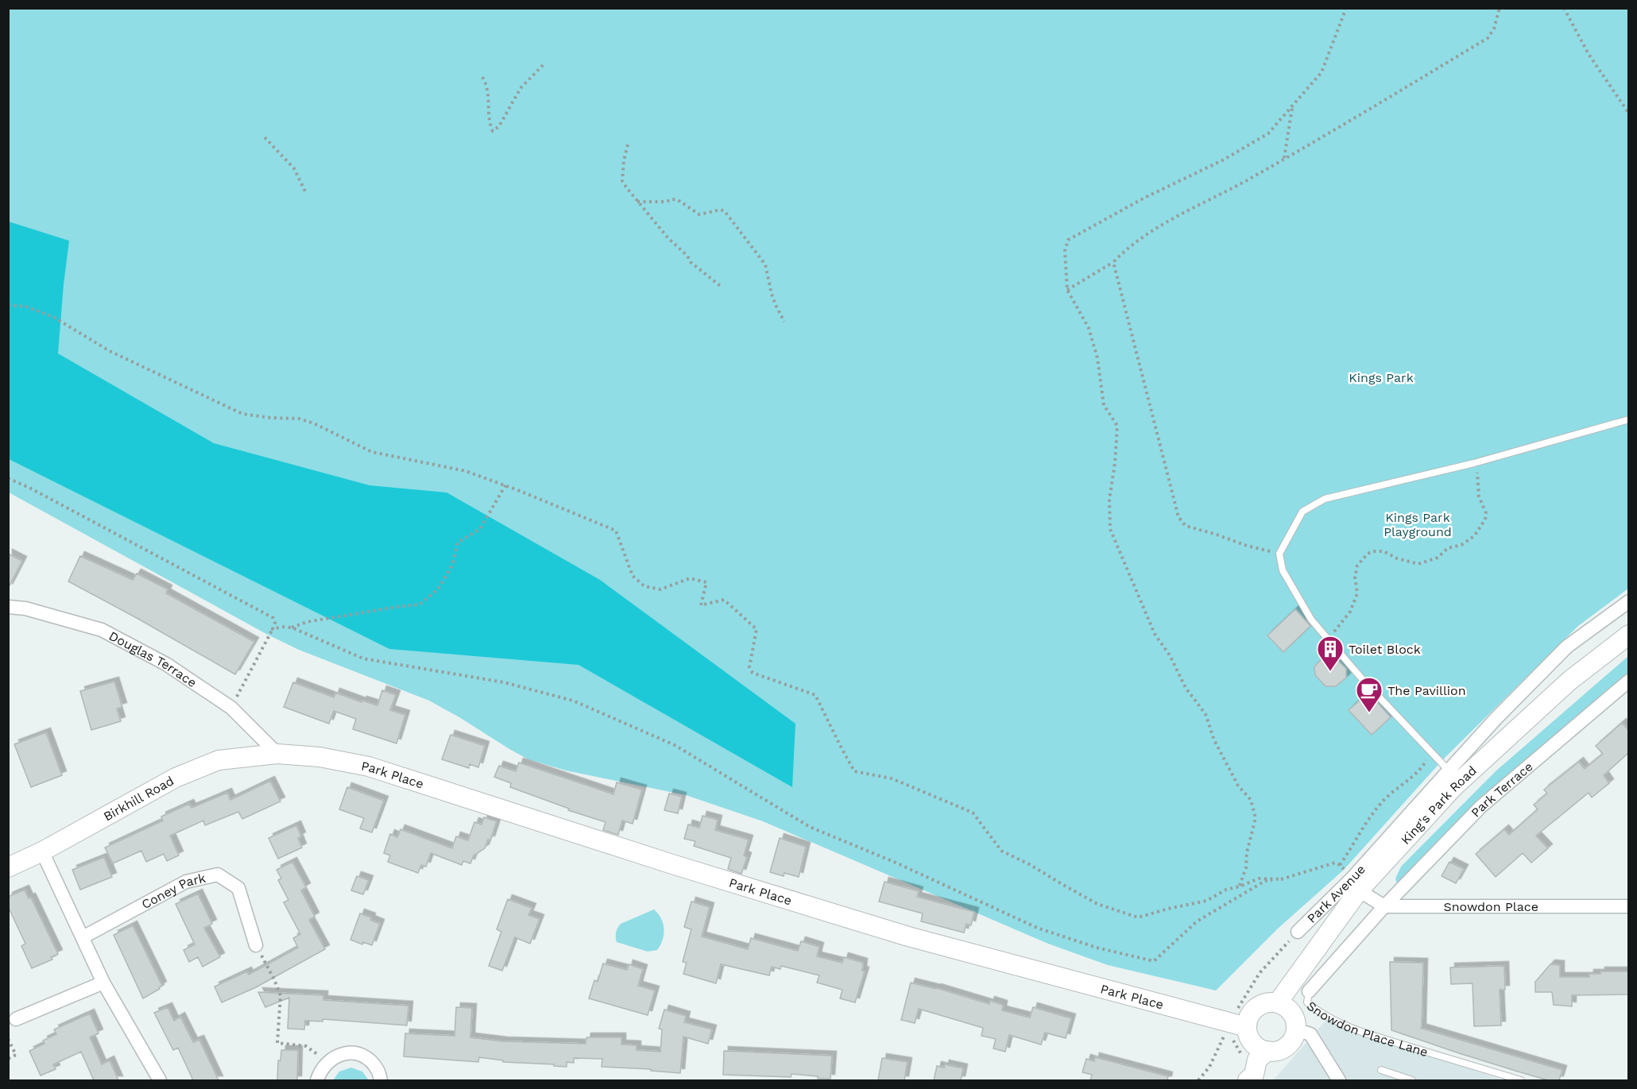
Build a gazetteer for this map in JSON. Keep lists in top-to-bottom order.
{
  "streets": {
    "street": [
      "Douglas Terrace",
      "Park Place",
      "Park Terrace",
      "Birkhill Road",
      "King's Park Road",
      "Coney Park",
      "Park Avenue",
      "Snowdon Place",
      "Snowdon Place Lane"
    ]
  },
  "crossings": [
    ["Douglas Terrace", "Park Place"],
    ["Douglas Terrace", "Birkhill Road"],
    ["Park Place", "Birkhill Road"],
    ["Park Place", "King's Park Road"],
    ["Park Place", "Park Avenue"],
    ["Park Terrace", "Snowdon Place"],
    ["Park Terrace", "Snowdon Place Lane"],
    ["King's Park Road", "Park Avenue"],
    ["Snowdon Place", "Snowdon Place Lane"]
  ],
  "parks": ["Kings Park", "Kings Park Playground"],
  "places": {
    "building": ["Toilet Block"],
    "cafe": ["The Pavillion"]
  }
}
